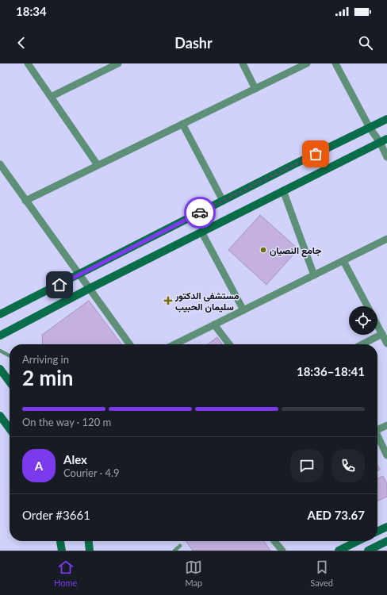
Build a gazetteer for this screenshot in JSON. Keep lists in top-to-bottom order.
{
  "places": {
    "other": ["جامع النصيان"],
    "health": ["مستشفى الدكتور سليمان الحبيب"]
  },
  "page": {
    "status": "18:34",
    "header": "Dashr",
    "heading": ["2 min", "Arriving in", "18:36–18:41"],
    "panel": [
      "Alex",
      "Courier · 4.9",
      "Order #3661",
      "AED 73.67"
    ],
    "bar": "On the way · 120 m",
    "round": "A",
    "tabs": ["Home", "Map", "Saved"]
  }
}
